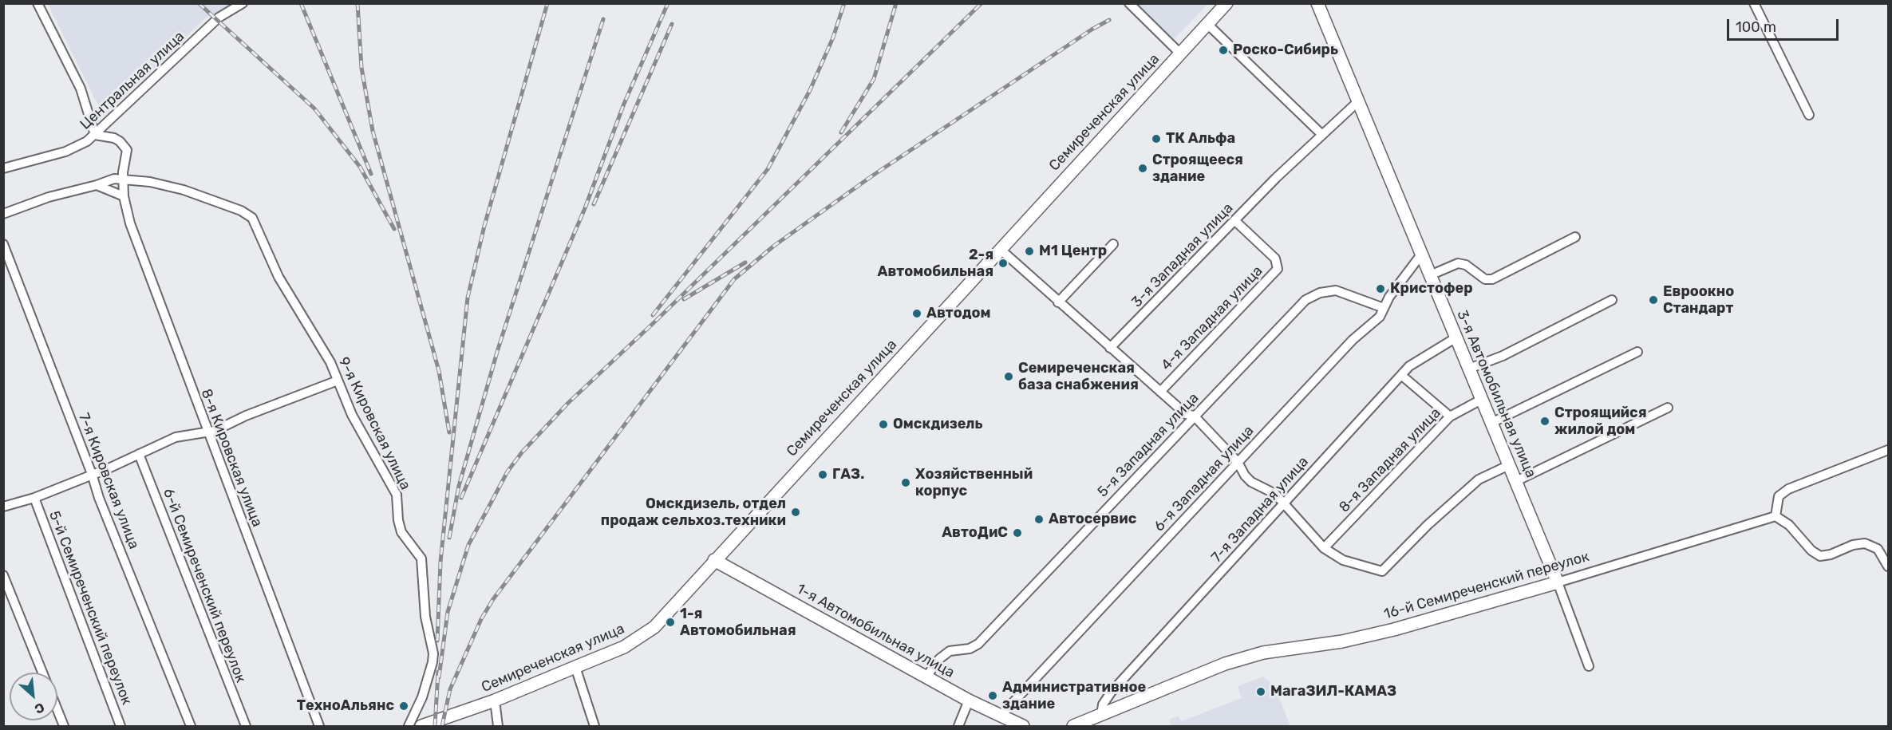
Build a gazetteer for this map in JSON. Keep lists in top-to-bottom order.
{
  "streets": {
    "street": [
      "Центральная улица",
      "Семиреченская улица",
      "3-я Западная улица",
      "4-я Западная улица",
      "3-я Автомобильная улица",
      "9-я Кировская улица",
      "5-я Западная улица",
      "8-я Кировская улица",
      "8-я Западная улица",
      "6-я Западная улица",
      "7-я Кировская улица",
      "7-я Западная улица",
      "6-й Семиреченский переулок",
      "16-й Семиреченский переулок",
      "5-й Семиреченский переулок",
      "1-я Автомобильная улица"
    ]
  },
  "crossings": [
    ["Центральная улица", "8-я Кировская улица"],
    ["Семиреченская улица", "1-я Автомобильная улица"],
    ["3-я Западная улица", "4-я Западная улица"],
    ["3-я Западная улица", "3-я Автомобильная улица"],
    ["3-я Автомобильная улица", "8-я Западная улица"],
    ["3-я Автомобильная улица", "6-я Западная улица"],
    ["3-я Автомобильная улица", "7-я Западная улица"],
    ["3-я Автомобильная улица", "16-й Семиреченский переулок"],
    ["9-я Кировская улица", "8-я Кировская улица"],
    ["5-я Западная улица", "6-я Западная улица"],
    ["5-я Западная улица", "1-я Автомобильная улица"],
    ["6-я Западная улица", "1-я Автомобильная улица"],
    ["7-я Западная улица", "16-й Семиреченский переулок"]
  ],
  "places": [
    "Роско-Сибирь",
    "ТК Альфа",
    "Строящееся здание",
    "М1 Центр",
    "2-я Автомобильная",
    "Кристофер",
    "Евроокно Стандарт",
    "Автодом",
    "Семиреченская база снабжения",
    "Строящийся жилой дом",
    "Омскдизель",
    "ГАЗ.",
    "Хозяйственный корпус",
    "Омскдизель, отдел продаж сельхоз.техники",
    "Автосервис",
    "АвтоДиС",
    "1-я Автомобильная",
    "МагаЗИЛ-КАМАЗ",
    "Административное здание",
    "ТехноАльянс"
  ],
  "scale_bar": "100 m",
  "north": "bottom right"
}
